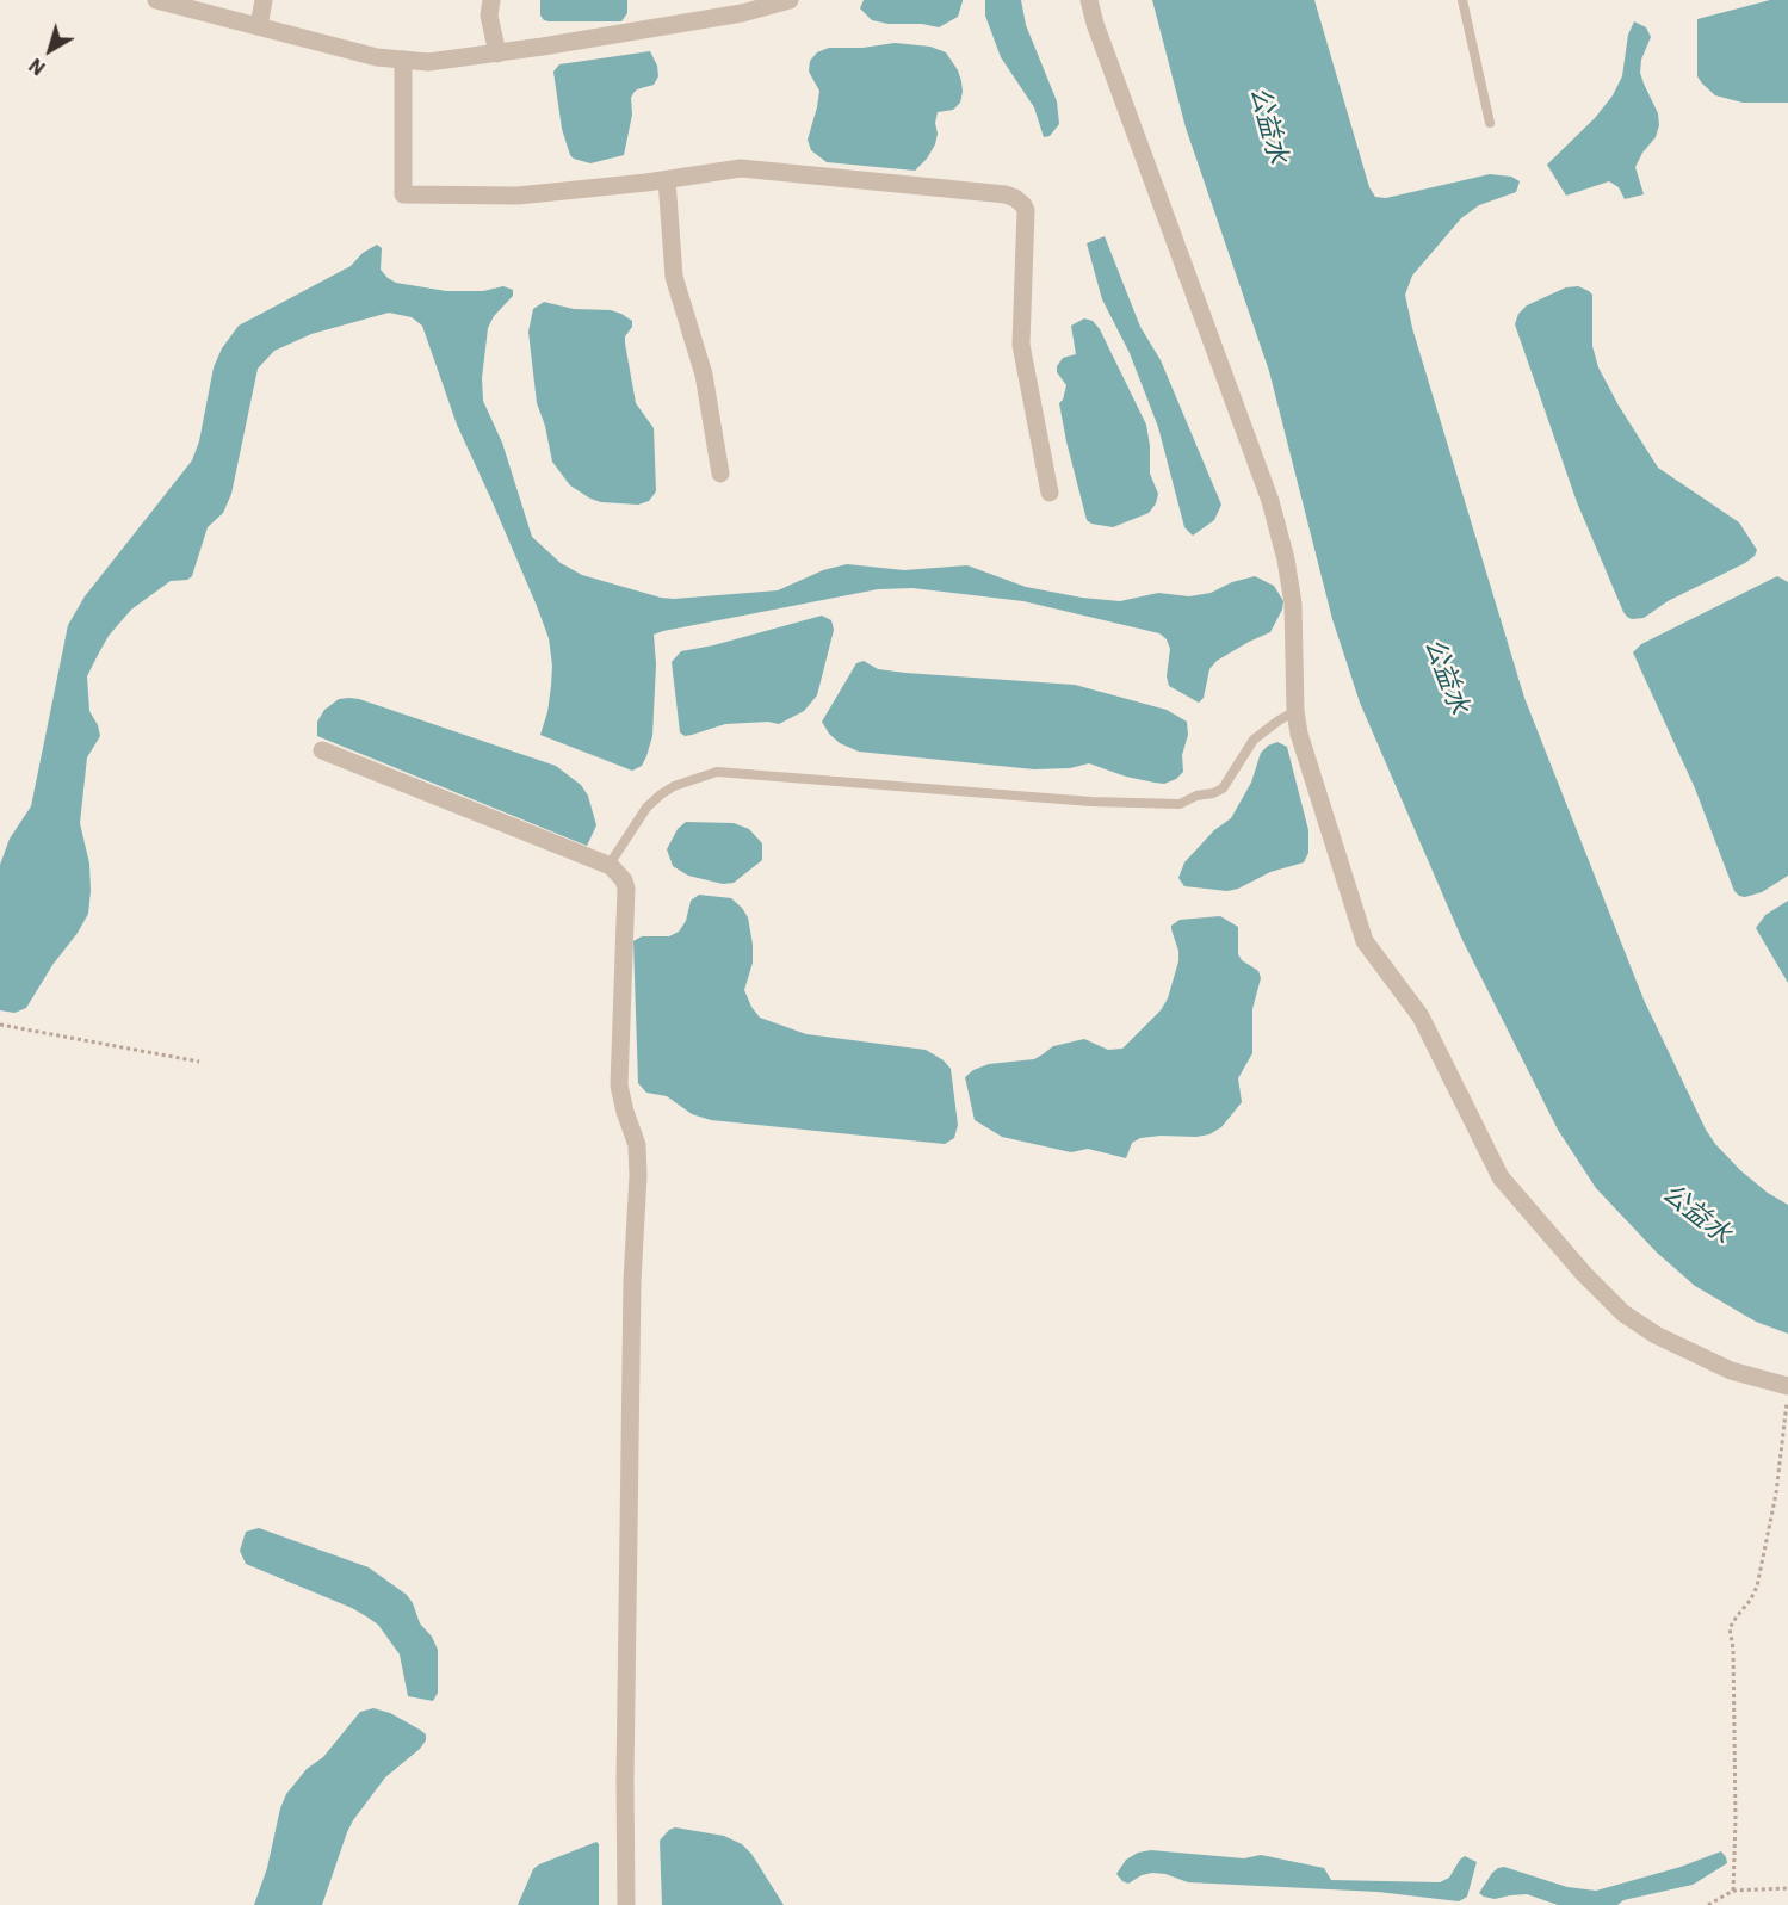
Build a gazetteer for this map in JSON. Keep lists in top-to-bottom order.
{
  "water": ["公益水"],
  "north": "bottom left"
}
